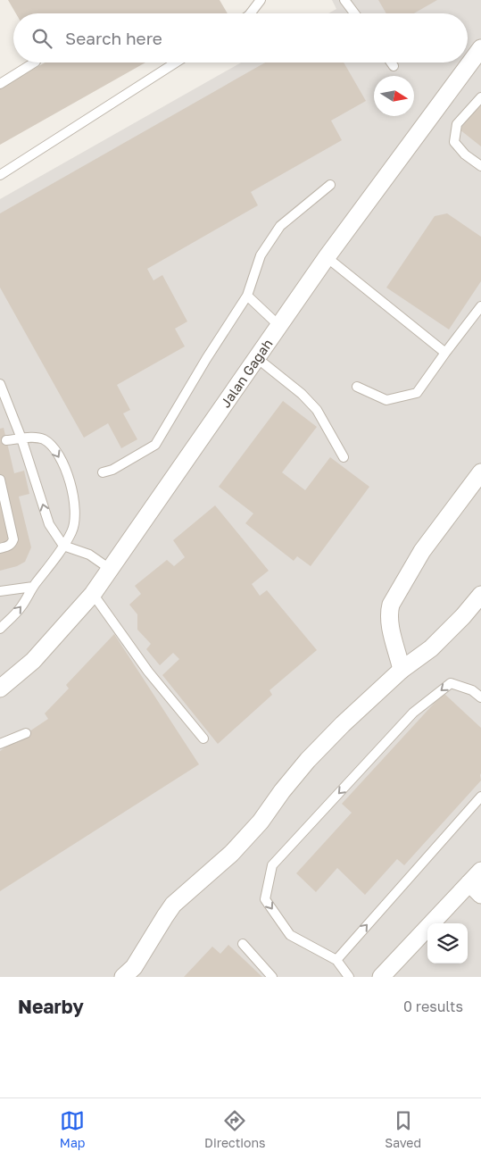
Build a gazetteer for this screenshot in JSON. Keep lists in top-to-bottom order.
{
  "streets": {
    "street": ["Jalan Gagah"]
  },
  "north": "right",
  "page": {
    "search": "Search here",
    "heading": ["Nearby", "0 results"],
    "nav": ["Map", "Directions", "Saved"]
  }
}
